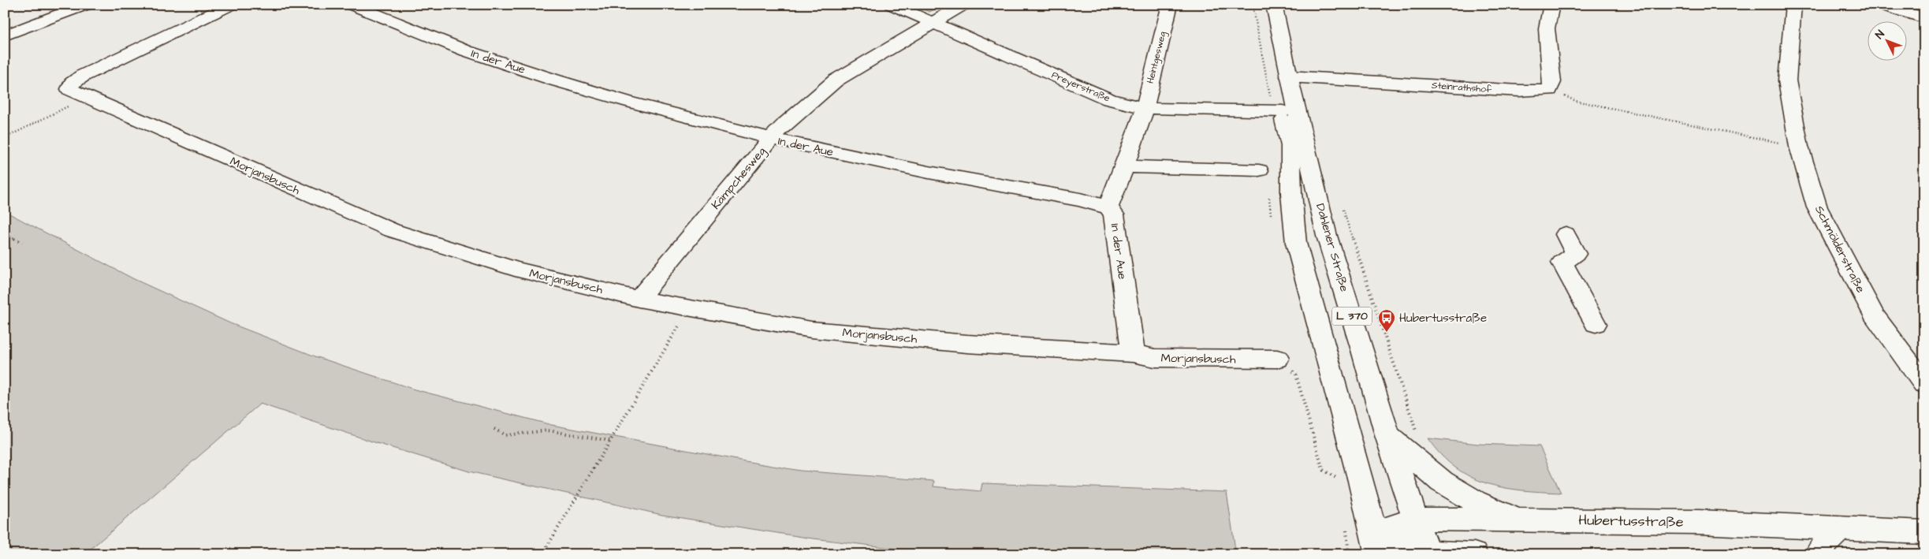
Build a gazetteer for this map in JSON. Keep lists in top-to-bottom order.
{
  "streets": {
    "street": [
      "Heintgesweg",
      "In der Aue",
      "Preyerstraße",
      "Steinrathshof",
      "Morjansbusch",
      "Kämpchesweg",
      "Dahlener Straße",
      "Schmölderstraße",
      "L 370",
      "Hubertusstraße"
    ]
  },
  "crossings": [
    ["Heintgesweg", "In der Aue"],
    ["Heintgesweg", "Preyerstraße"],
    ["In der Aue", "Morjansbusch"],
    ["In der Aue", "Kämpchesweg"],
    ["Preyerstraße", "Kämpchesweg"],
    ["Preyerstraße", "L 370"],
    ["Steinrathshof", "Dahlener Straße"],
    ["Morjansbusch", "Kämpchesweg"],
    ["Dahlener Straße", "Hubertusstraße"],
    ["L 370", "Hubertusstraße"]
  ],
  "places": {
    "bus stop": ["Hubertusstraße"]
  },
  "north": "top left"
}
